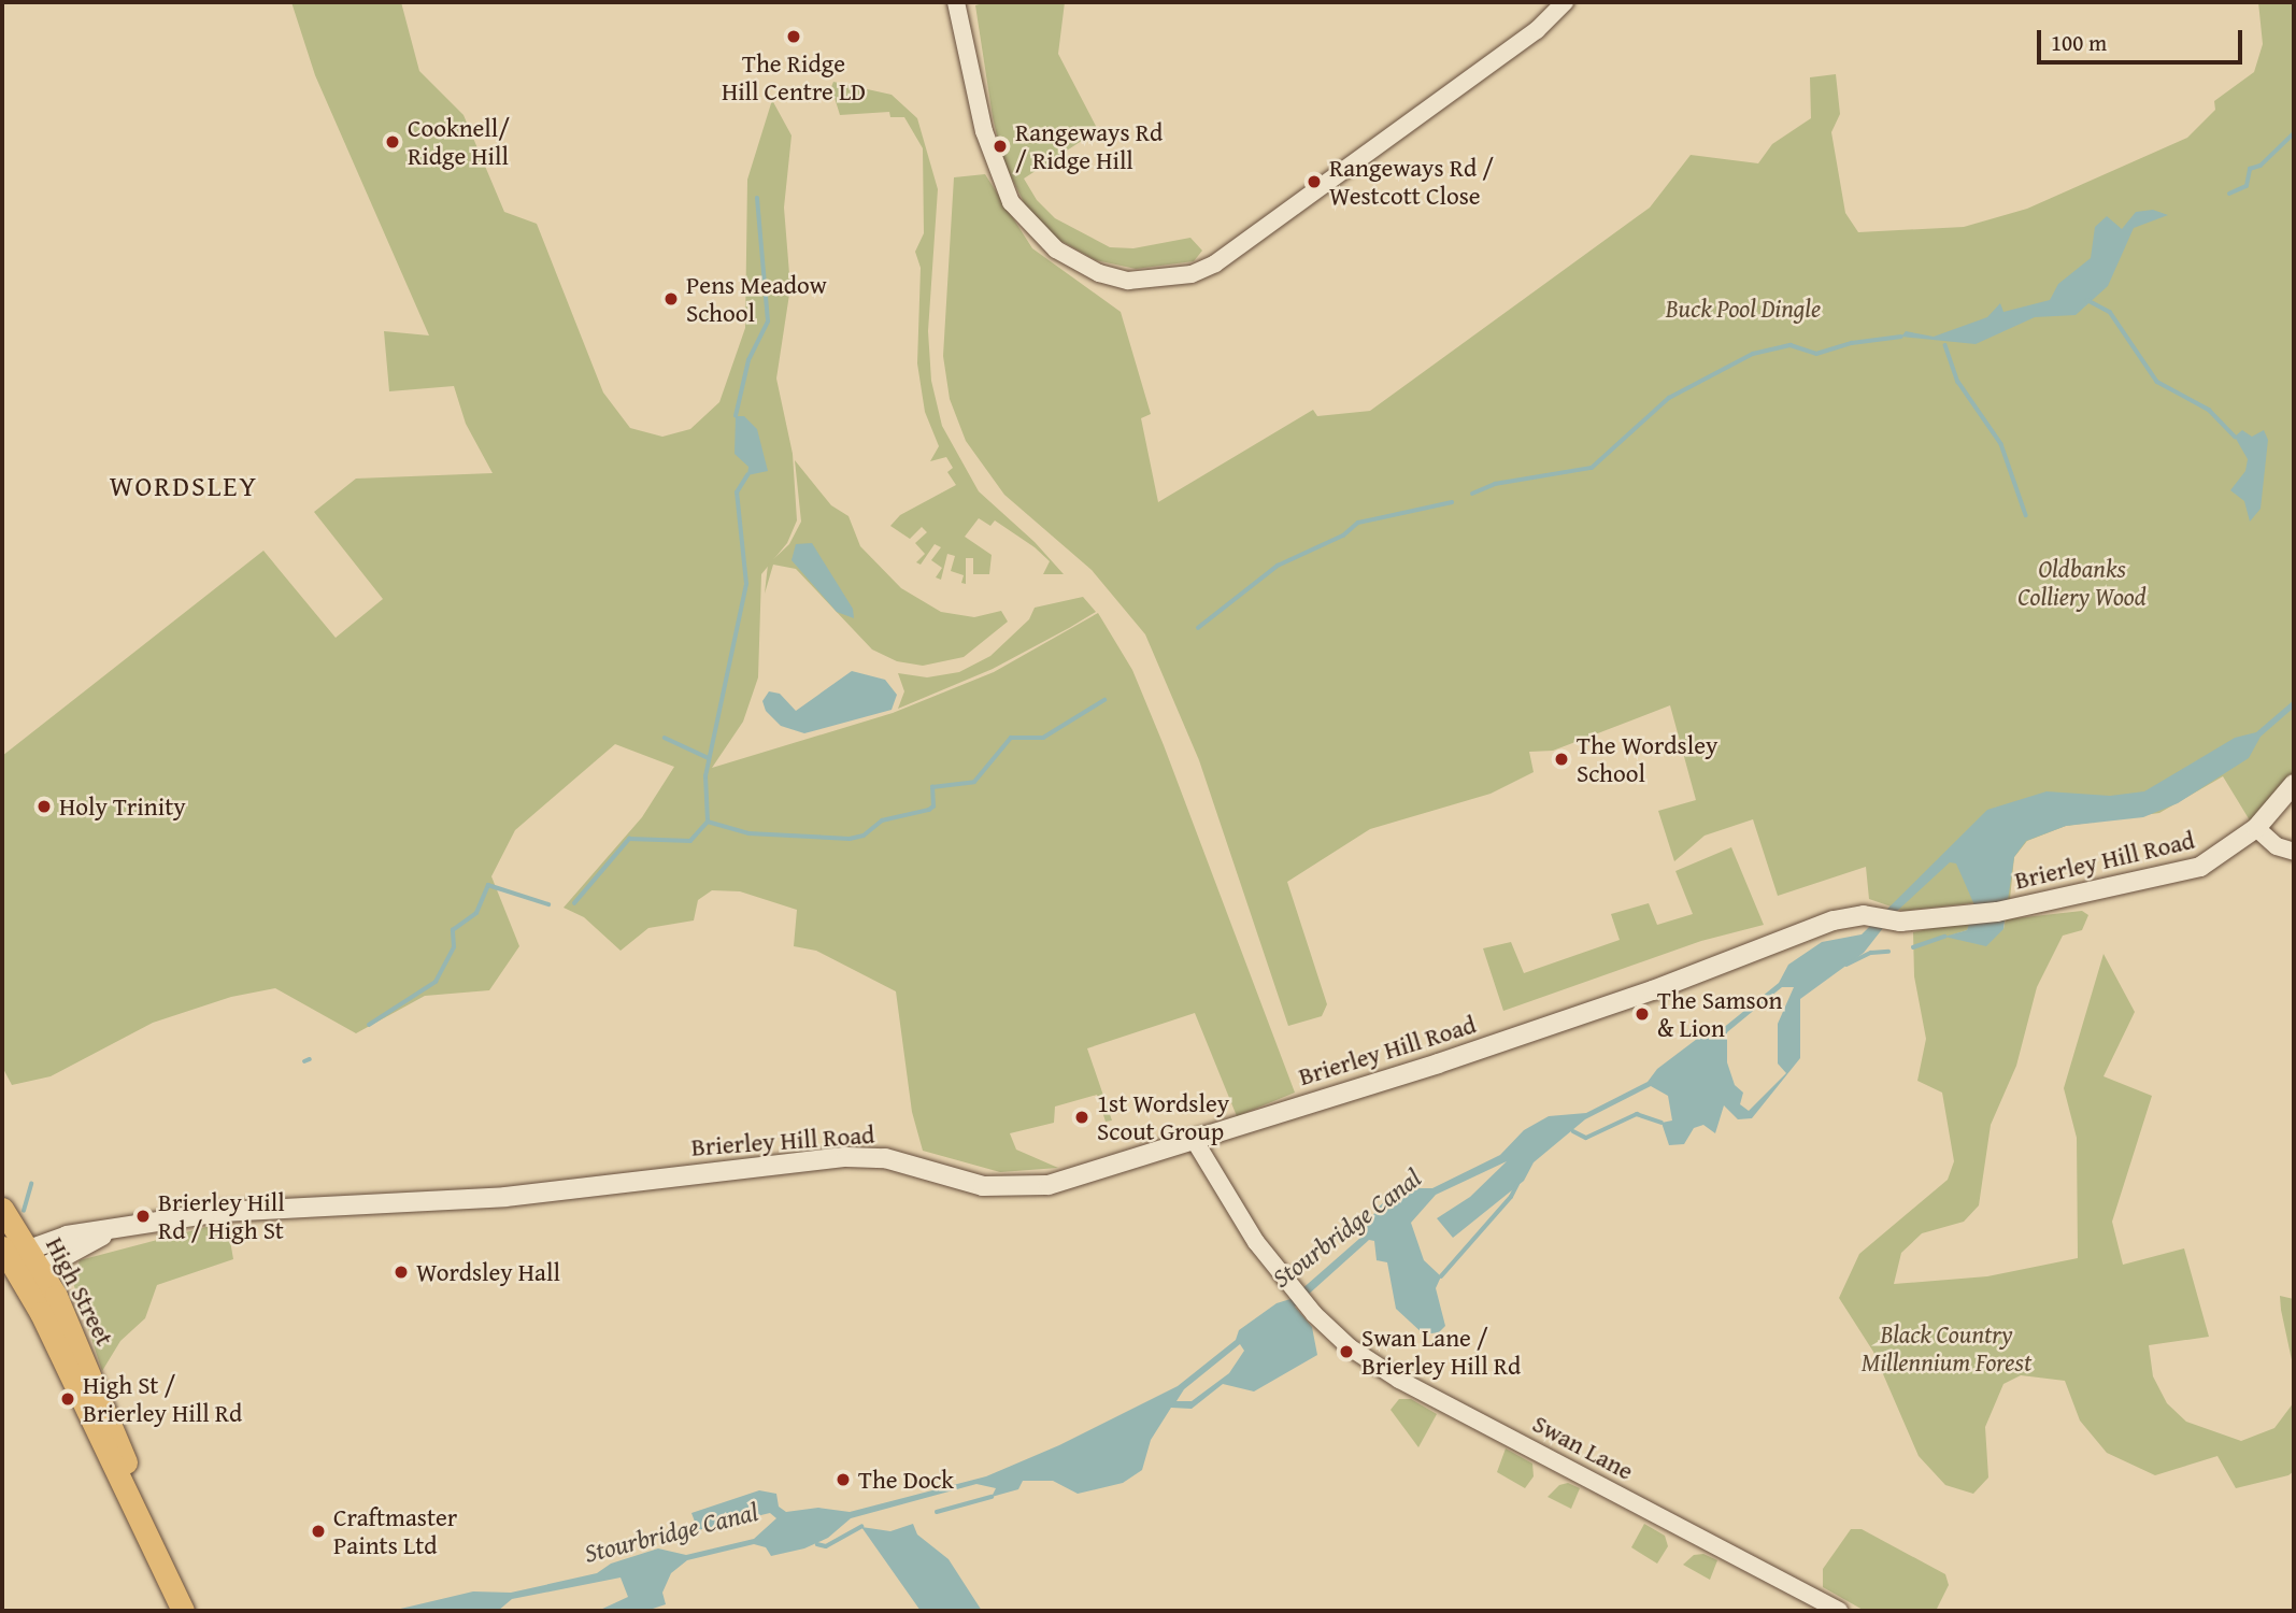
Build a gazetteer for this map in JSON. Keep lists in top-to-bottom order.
{
  "streets": {
    "highway": ["High Street"],
    "main road": ["Brierley Hill Road"],
    "street": ["Swan Lane"]
  },
  "crossings": [
    ["Brierley Hill Road", "High Street"],
    ["Brierley Hill Road", "Swan Lane"]
  ],
  "districts": ["WORDSLEY"],
  "water": ["Stourbridge Canal"],
  "parks": ["Buck Pool Dingle", "Oldbanks Colliery Wood", "Black Country Millennium Forest"],
  "places": [
    "The Ridge Hill Centre LD",
    "Cooknell/ Ridge Hill",
    "Rangeways Rd / Ridge Hill",
    "Rangeways Rd / Westcott Close",
    "Pens Meadow School",
    "The Wordsley School",
    "Holy Trinity",
    "The Samson & Lion",
    "1st Wordsley Scout Group",
    "Brierley Hill Rd / High St",
    "Wordsley Hall",
    "Swan Lane / Brierley Hill Rd",
    "High St / Brierley Hill Rd",
    "The Dock",
    "Craftmaster Paints Ltd"
  ],
  "scale_bar": "100 m"
}
